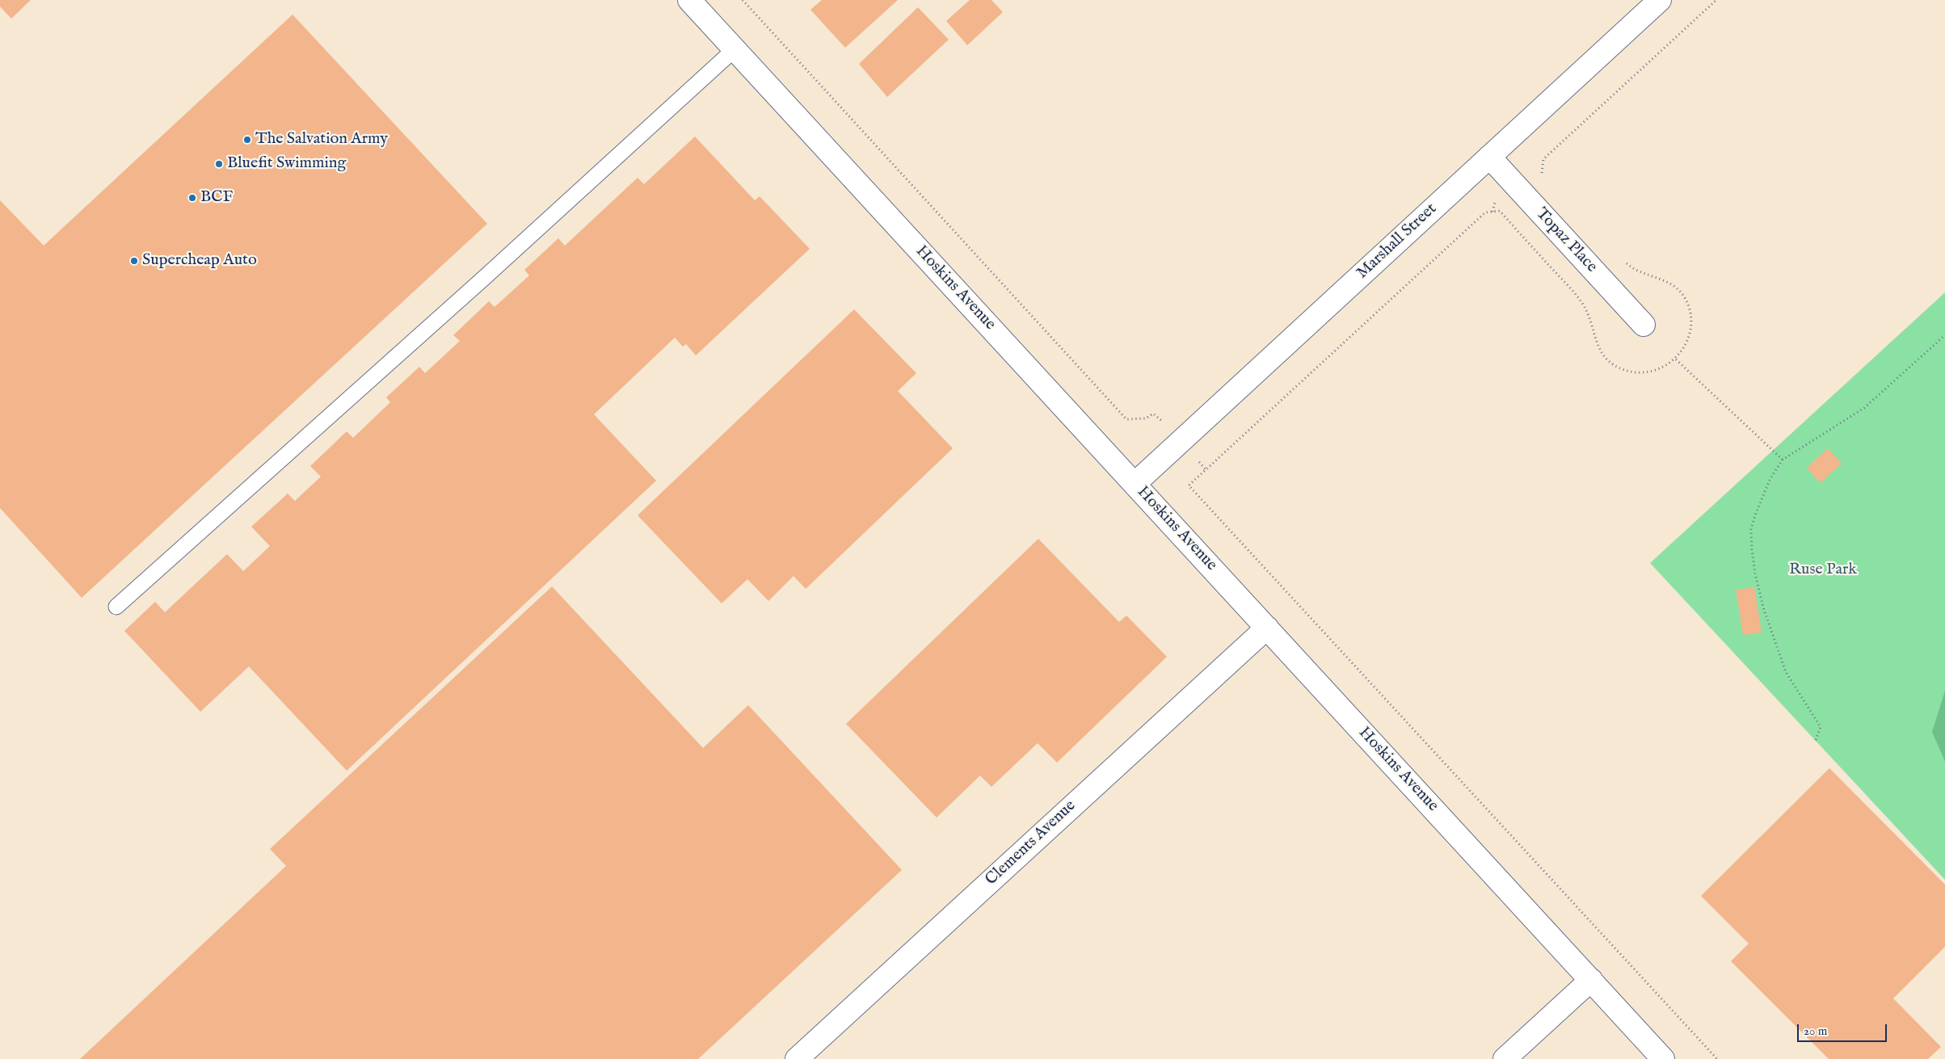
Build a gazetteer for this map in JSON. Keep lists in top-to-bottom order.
{
  "streets": {
    "street": [
      "Topaz Place",
      "Marshall Street",
      "Hoskins Avenue",
      "Clements Avenue"
    ]
  },
  "crossings": [
    ["Topaz Place", "Marshall Street"],
    ["Marshall Street", "Hoskins Avenue"],
    ["Hoskins Avenue", "Clements Avenue"]
  ],
  "parks": ["Ruse Park"],
  "places": [
    "The Salvation Army",
    "Bluefit Swimming",
    "BCF",
    "Supercheap Auto"
  ],
  "scale_bar": "20 m"
}
